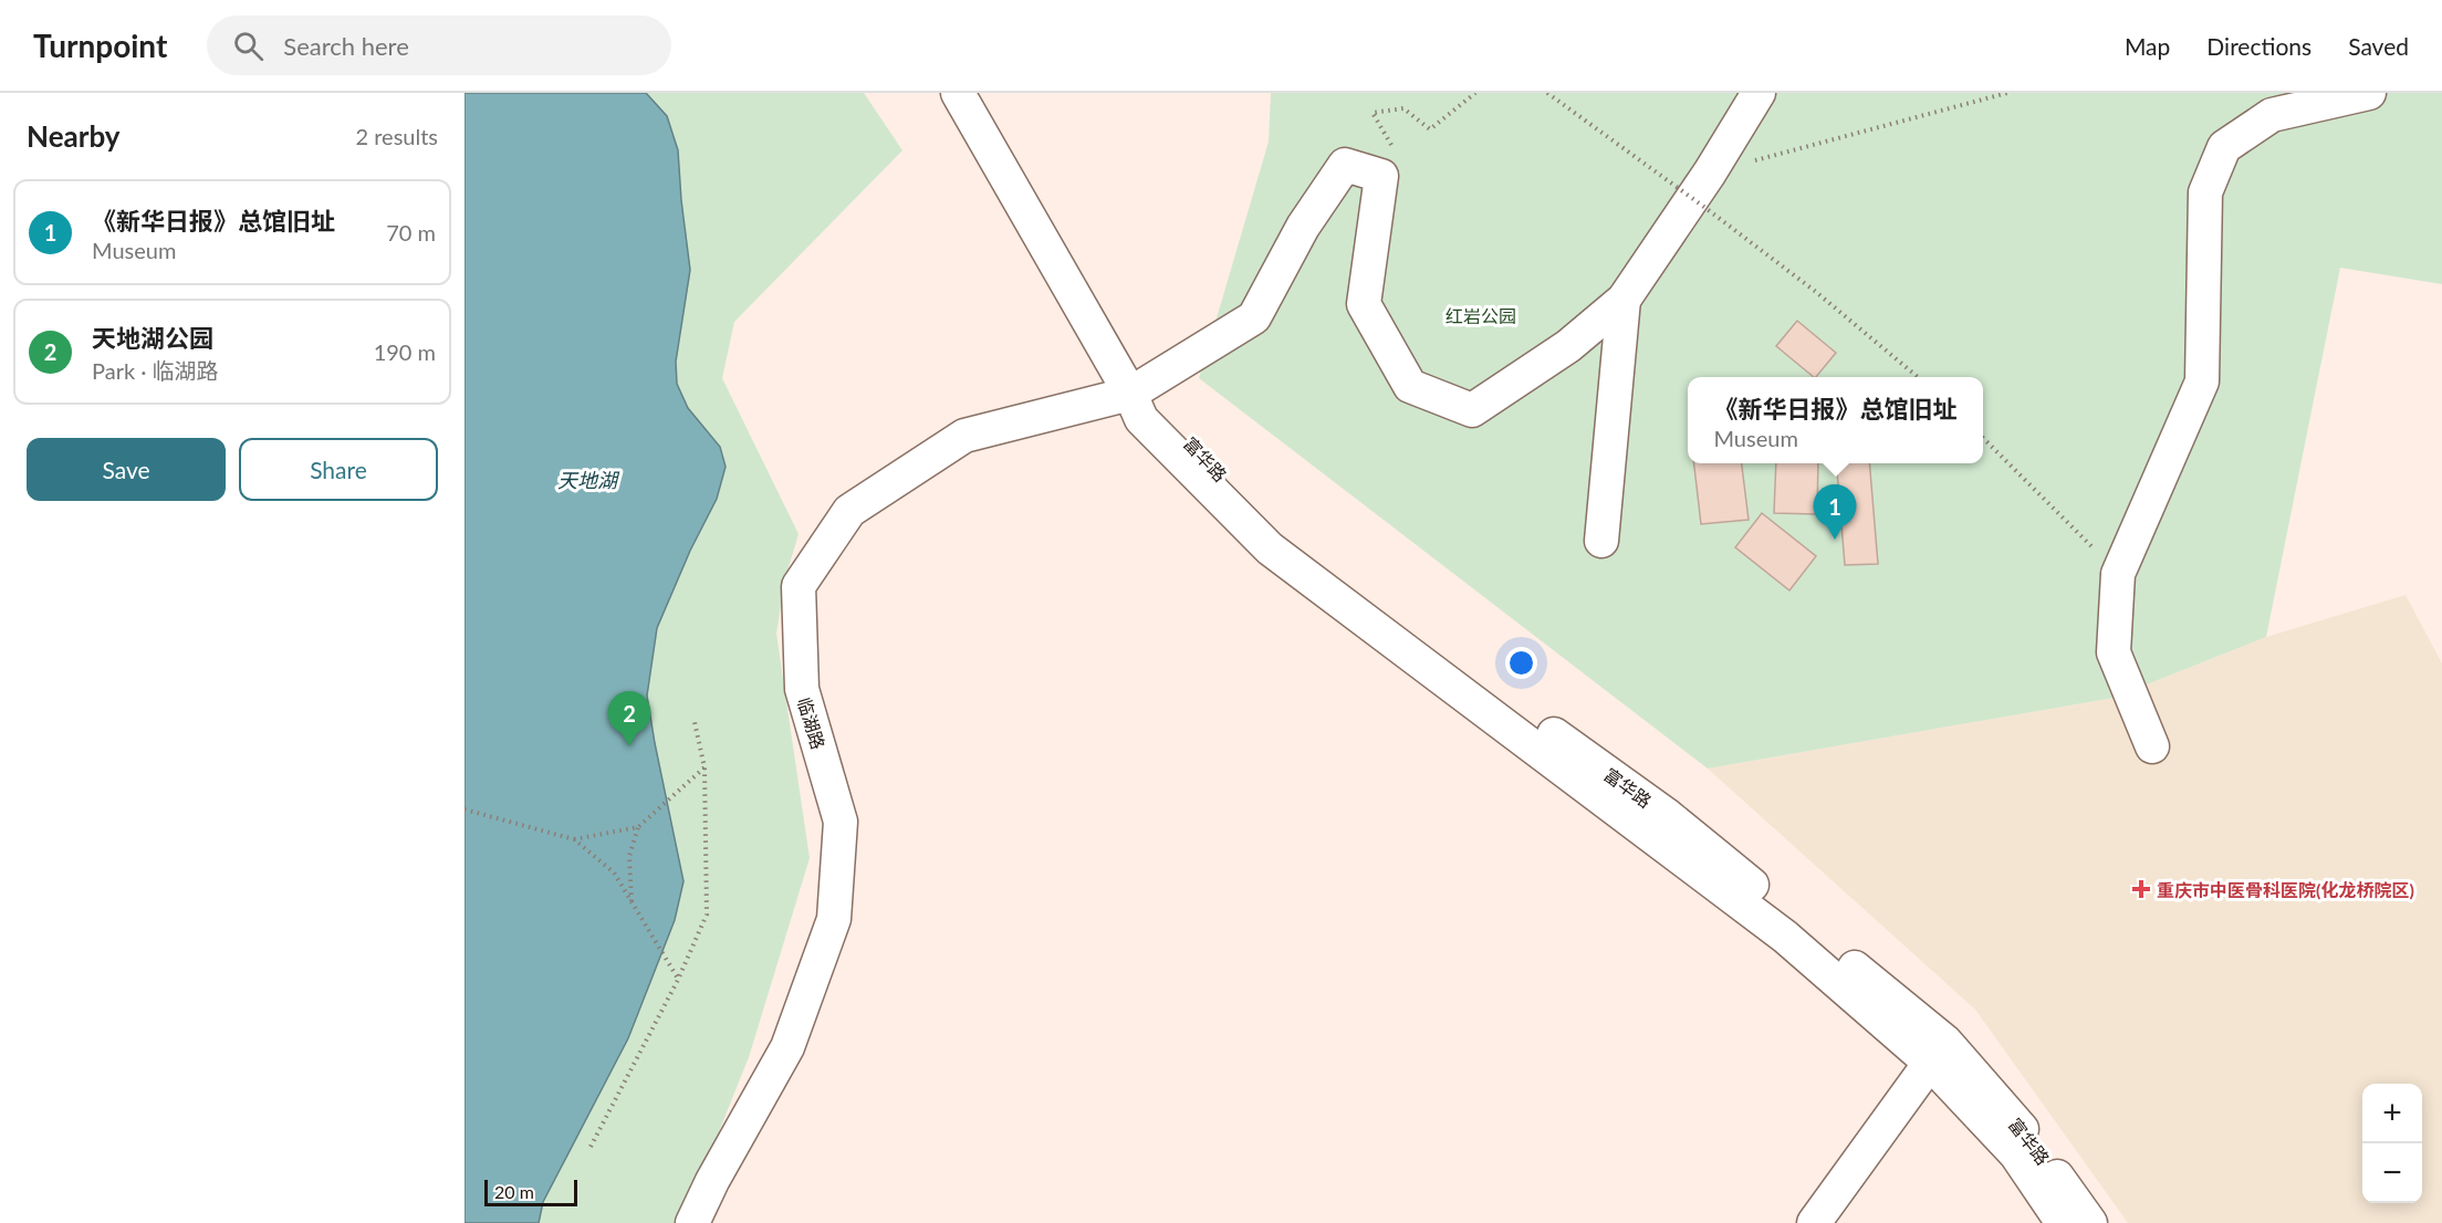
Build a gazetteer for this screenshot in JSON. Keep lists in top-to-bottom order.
{
  "streets": {
    "street": ["富华路", "临湖路"]
  },
  "crossings": [
    ["富华路", "临湖路"]
  ],
  "water": ["天地湖"],
  "parks": ["红岩公园"],
  "places": {
    "health": ["重庆市中医骨科医院(化龙桥院区)"]
  },
  "scale_bar": "20 m",
  "page": {
    "header": "Turnpoint",
    "search": "Search here",
    "nav": ["Map", "Directions", "Saved"],
    "heading": ["Nearby", "2 results"],
    "list": [
      {
        "mark": "1",
        "name": "《新华日报》总馆旧址",
        "note": "Museum",
        "value": "70 m"
      },
      {
        "mark": "2",
        "name": "天地湖公园",
        "note": "Park · 临湖路",
        "value": "190 m"
      }
    ],
    "popup": ["《新华日报》总馆旧址", "Museum"],
    "buttons": ["Save", "Share"],
    "pins": ["1", "2"],
    "map_buttons": ["+", "−"],
    "scale": "20 m"
  }
}
